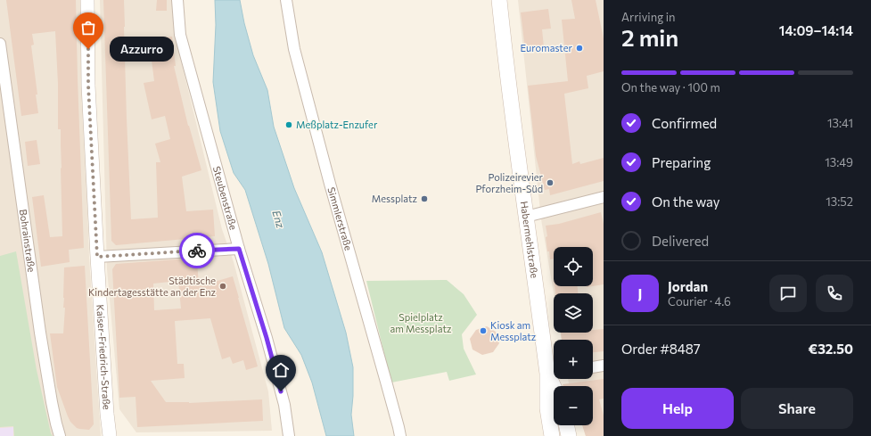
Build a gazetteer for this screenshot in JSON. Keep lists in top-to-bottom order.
{
  "streets": {
    "main road": ["Habermehlstraße"],
    "street": [
      "Steubenstraße",
      "Simmlerstraße",
      "Bohrainstraße",
      "Kaiser-Friedrich-Straße"
    ]
  },
  "water": ["Enz"],
  "parks": ["Spielplatz am Messplatz"],
  "places": [
    "Euromaster",
    "Azzurro",
    "Meßplatz-Enzufer",
    "Polizeirevier Pforzheim-Süd",
    "Messplatz",
    "Städtische Kindertagesstätte an der Enz",
    "Kiosk am Messplatz"
  ],
  "page": {
    "heading": ["2 min", "Arriving in", "14:09–14:14"],
    "panel": [
      "Jordan",
      "Courier · 4.6",
      "Order #8487",
      "€32.50"
    ],
    "bubble": "Azzurro",
    "bar": "On the way · 100 m",
    "list": [
      ["Confirmed", "13:41"],
      ["Preparing", "13:49"],
      ["On the way", "13:52"],
      "Delivered"
    ],
    "map_buttons": ["+", "−"],
    "round": "J",
    "buttons": ["Help", "Share"]
  }
}
